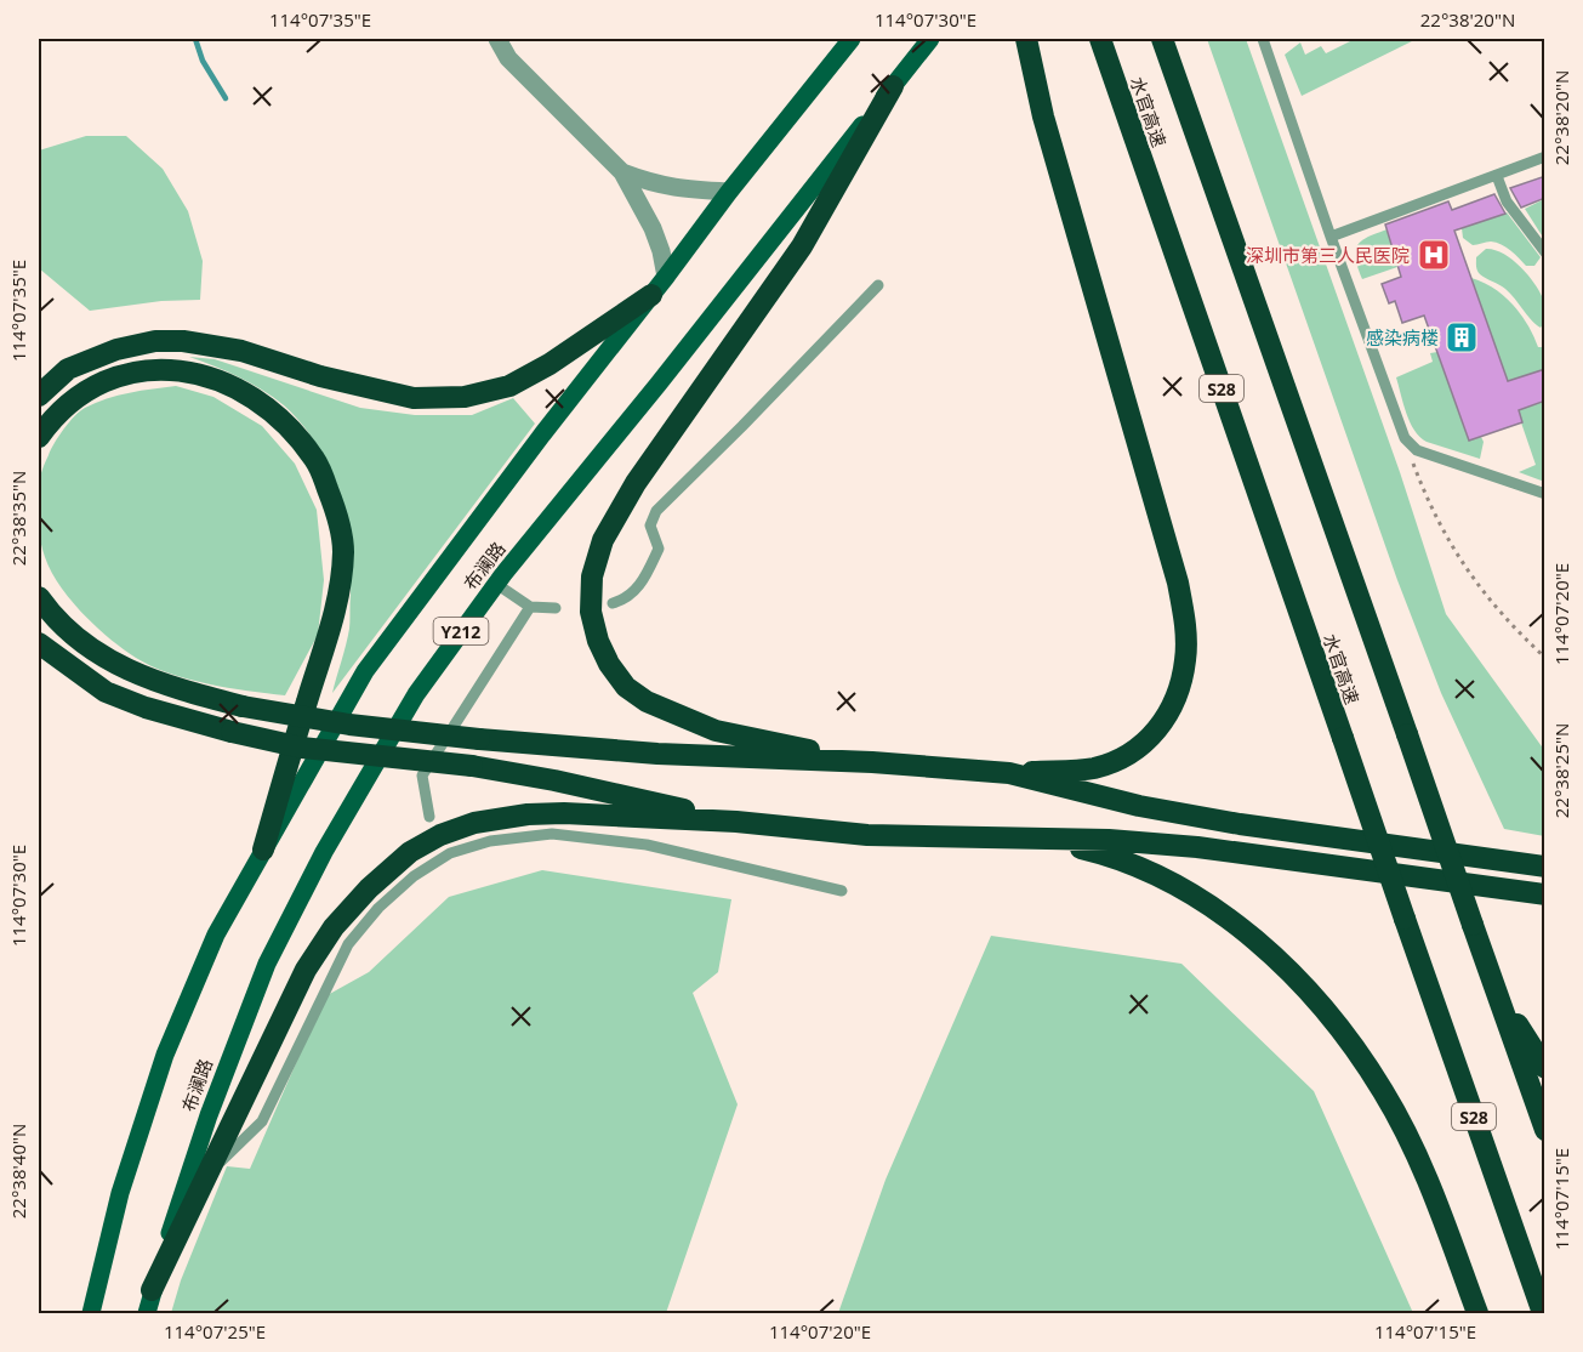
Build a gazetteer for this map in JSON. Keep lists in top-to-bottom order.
{
  "streets": {
    "highway": ["水官高速", "S28"],
    "main road": ["布澜路", "Y212"]
  },
  "places": {
    "hospital": ["深圳市第三人民医院"],
    "building": ["感染病楼"]
  },
  "coordinates": [
    "114°07'35\"E",
    "114°07'30\"E",
    "22°38'20\"N",
    "22°38'35\"N",
    "114°07'20\"E",
    "22°38'25\"N",
    "22°38'40\"N",
    "114°07'15\"E",
    "114°07'25\"E"
  ]
}
